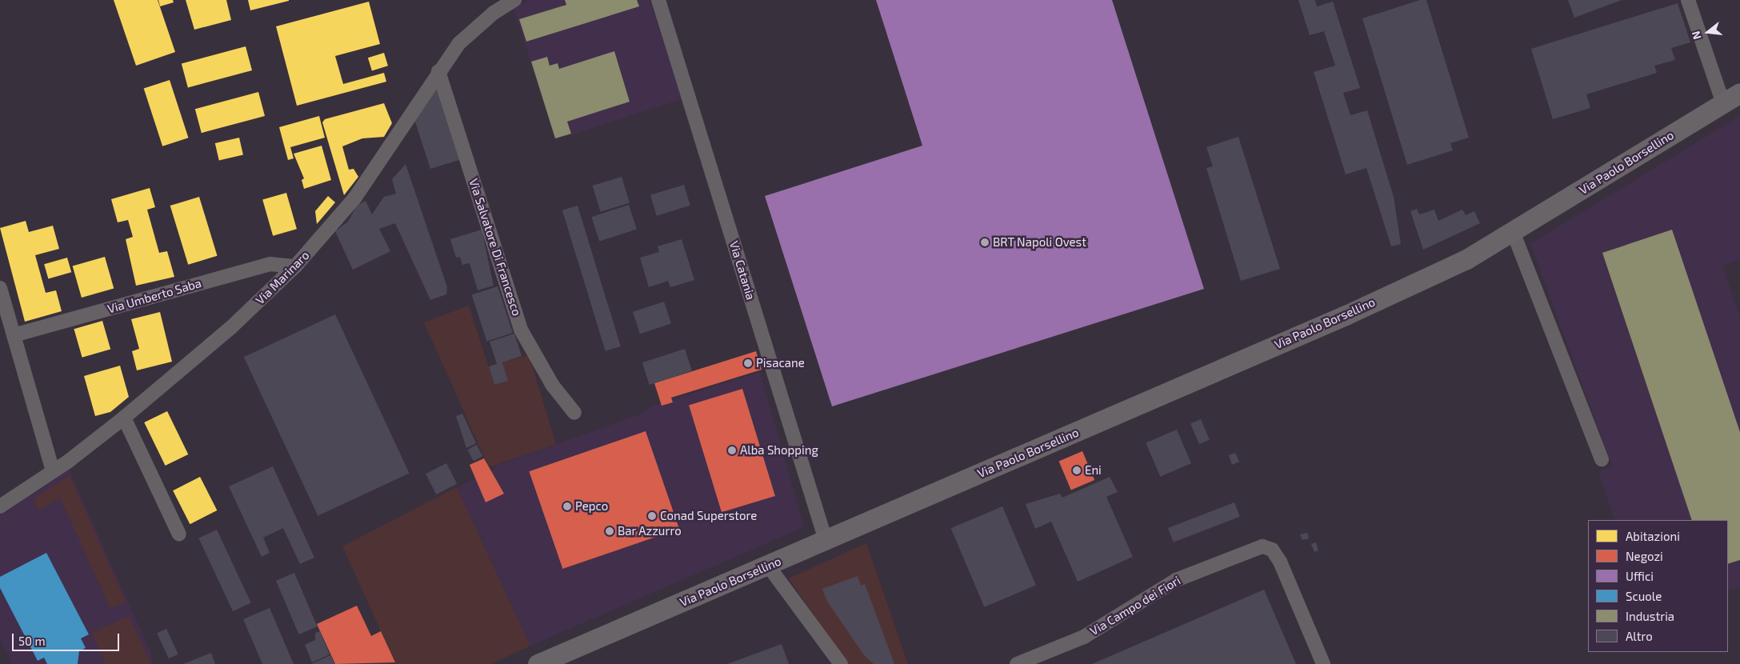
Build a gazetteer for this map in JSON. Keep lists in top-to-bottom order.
{
  "streets": {
    "main road": ["Via Paolo Borsellino"],
    "street": [
      "Via Salvatore Di Francesco",
      "Via Catania",
      "Via Marinaro",
      "Via Umberto Saba",
      "Via Campo dei Fiori"
    ]
  },
  "crossings": [
    ["Via Paolo Borsellino", "Via Catania"],
    ["Via Salvatore Di Francesco", "Via Marinaro"],
    ["Via Marinaro", "Via Umberto Saba"]
  ],
  "places": [
    "BRT Napoli Ovest",
    "Pisacane",
    "Alba Shopping",
    "Eni",
    "Pepco",
    "Conad Superstore",
    "Bar Azzurro"
  ],
  "legend": [
    "Abitazioni",
    "Negozi",
    "Uffici",
    "Scuole",
    "Industria",
    "Altro"
  ],
  "scale_bar": "50 m",
  "north": "left"
}
